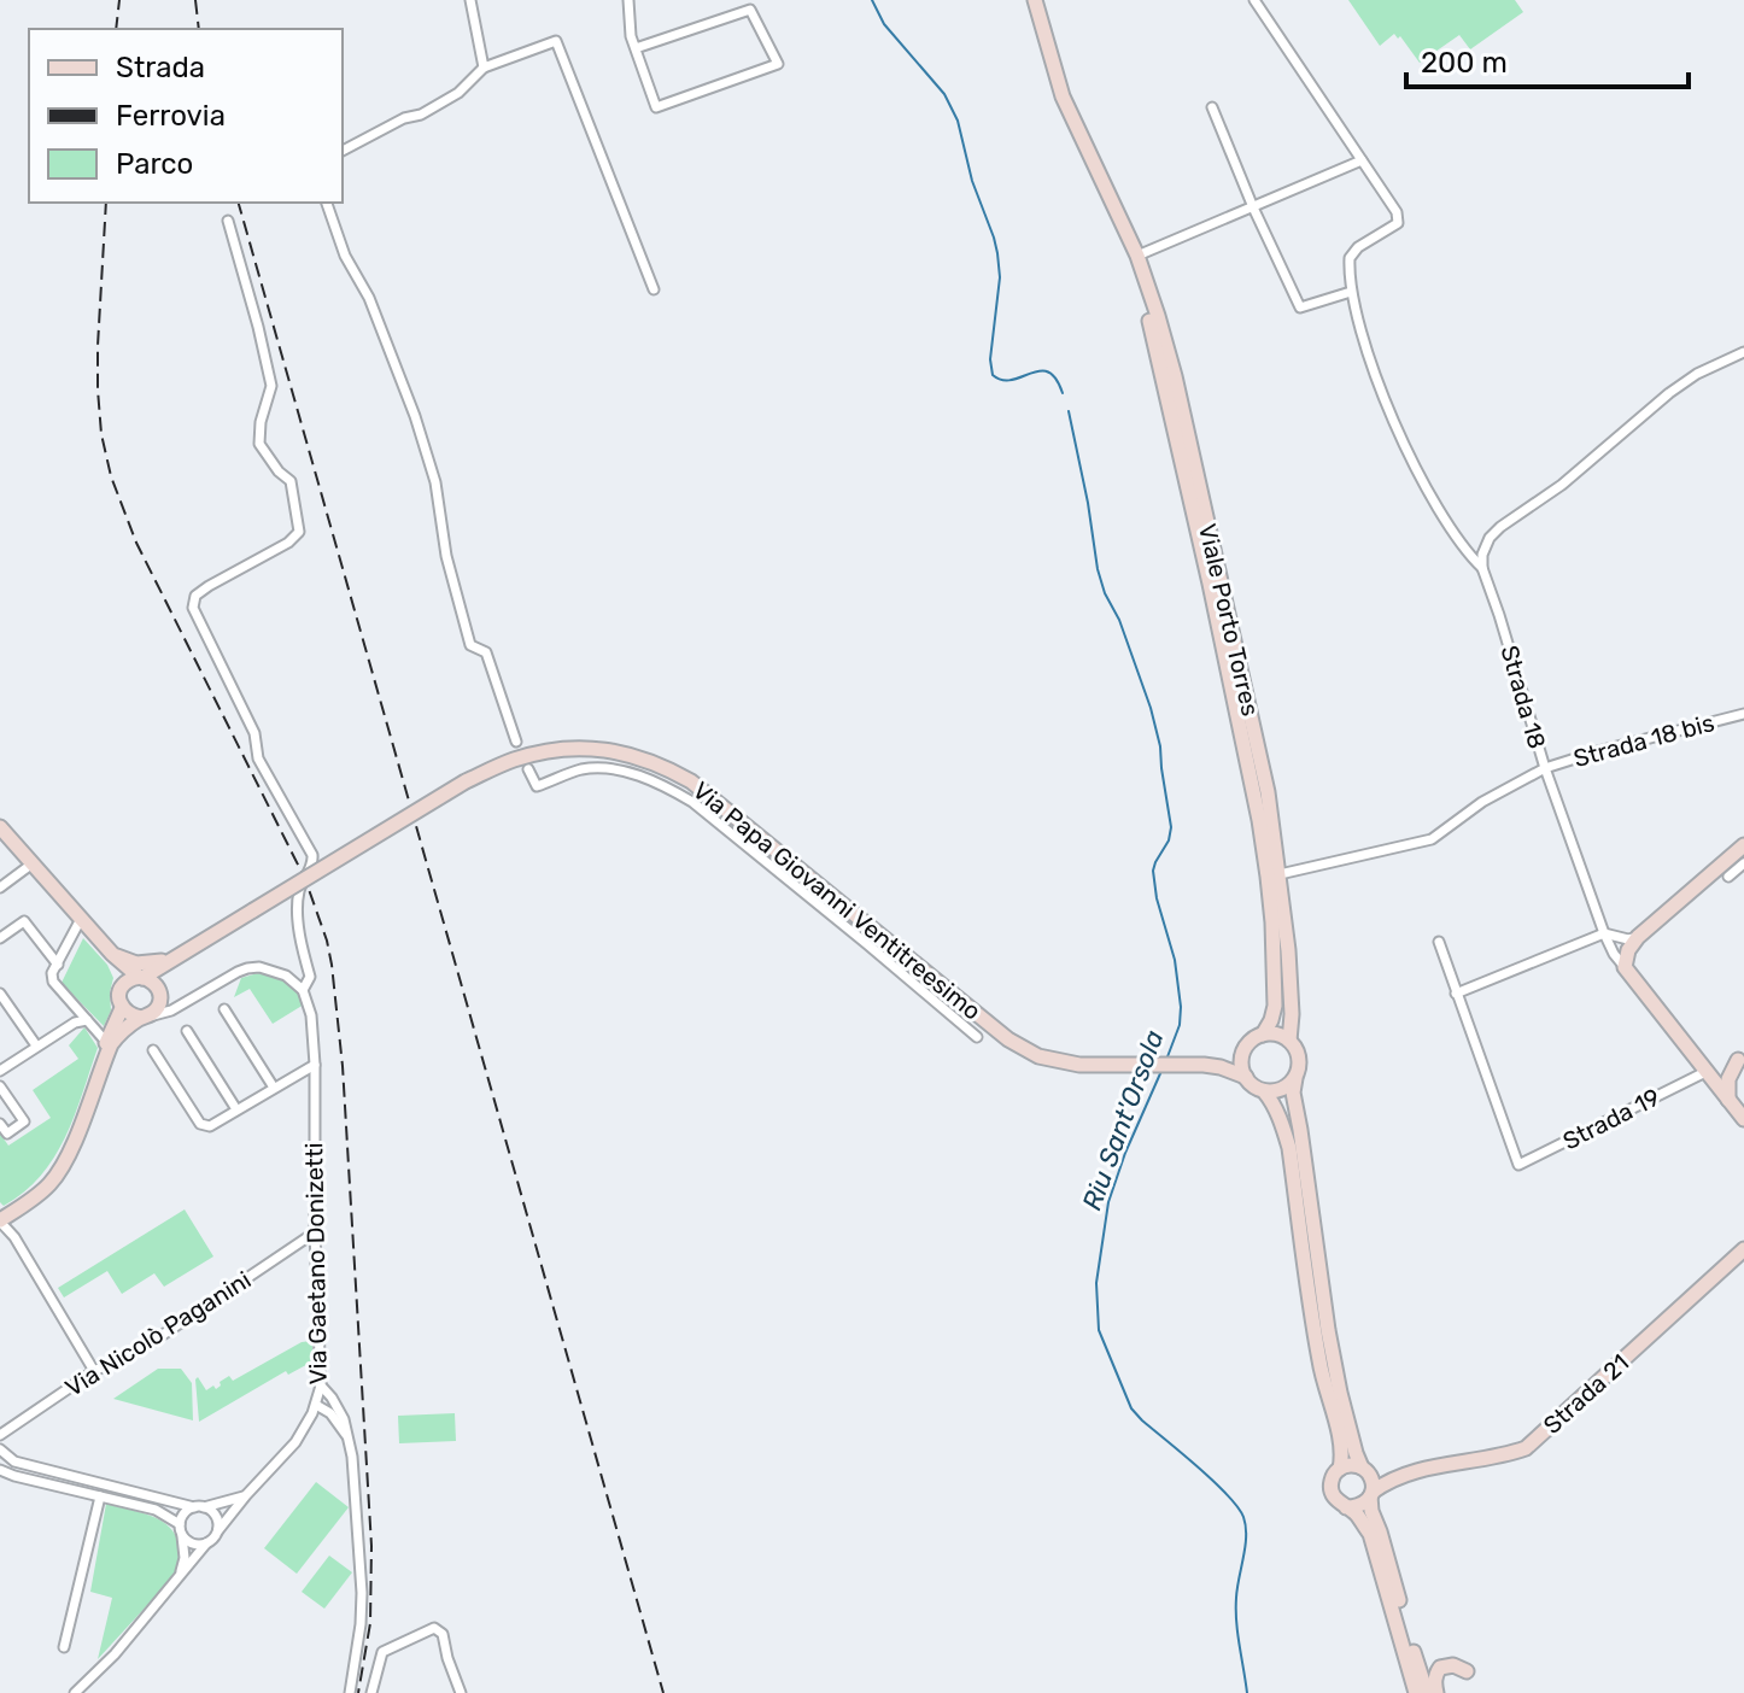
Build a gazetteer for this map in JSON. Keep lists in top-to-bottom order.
{
  "streets": {
    "main road": [
      "Viale Porto Torres",
      "Strada 18",
      "Via Papa Giovanni Ventitreesimo",
      "Strada 21"
    ],
    "street": [
      "Strada 18 bis",
      "Strada 19",
      "Via Gaetano Donizetti",
      "Via Nicolò Paganini"
    ]
  },
  "crossings": [
    ["Viale Porto Torres", "Strada 18 bis"],
    ["Viale Porto Torres", "Via Papa Giovanni Ventitreesimo"],
    ["Strada 18", "Strada 18 bis"],
    ["Strada 18", "Strada 19"],
    ["Via Gaetano Donizetti", "Via Nicolò Paganini"]
  ],
  "water": ["Riu Sant'Orsola"],
  "legend": ["Strada", "Ferrovia", "Parco"],
  "scale_bar": "200 m"
}
